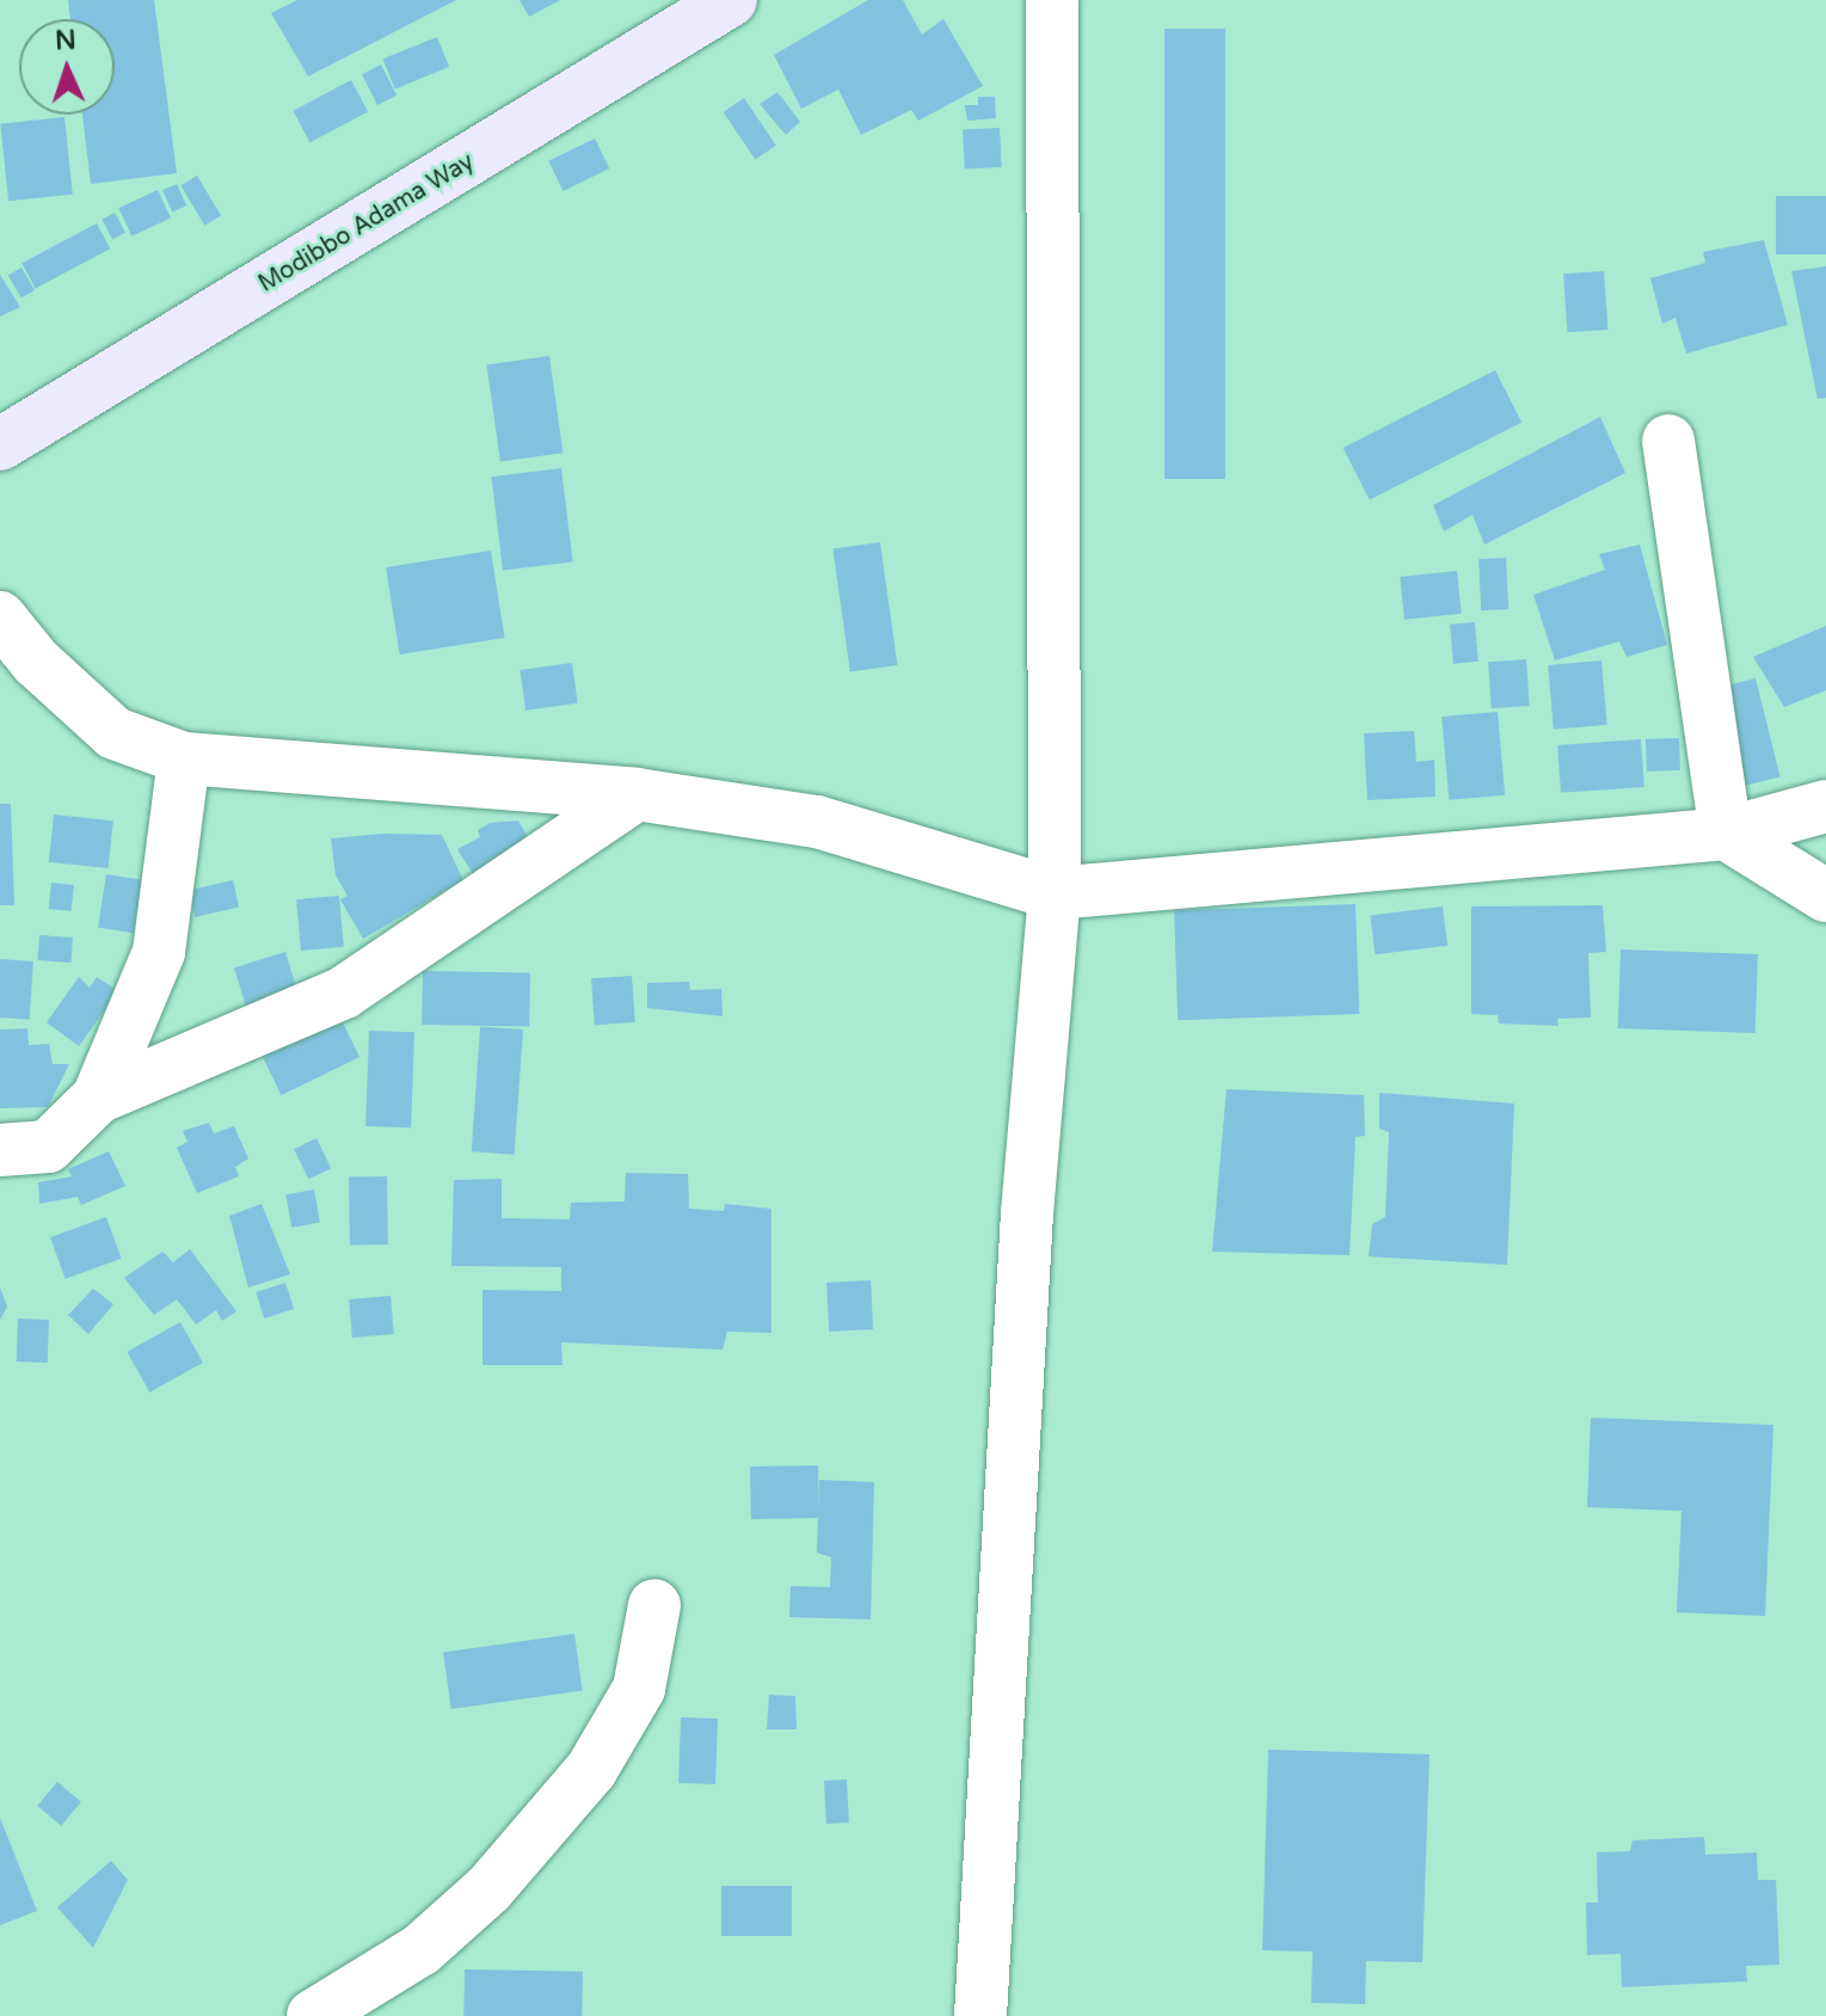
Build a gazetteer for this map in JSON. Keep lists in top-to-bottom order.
{
  "streets": {
    "main road": ["Modibbo Adama Way"]
  },
  "north": "top"
}
